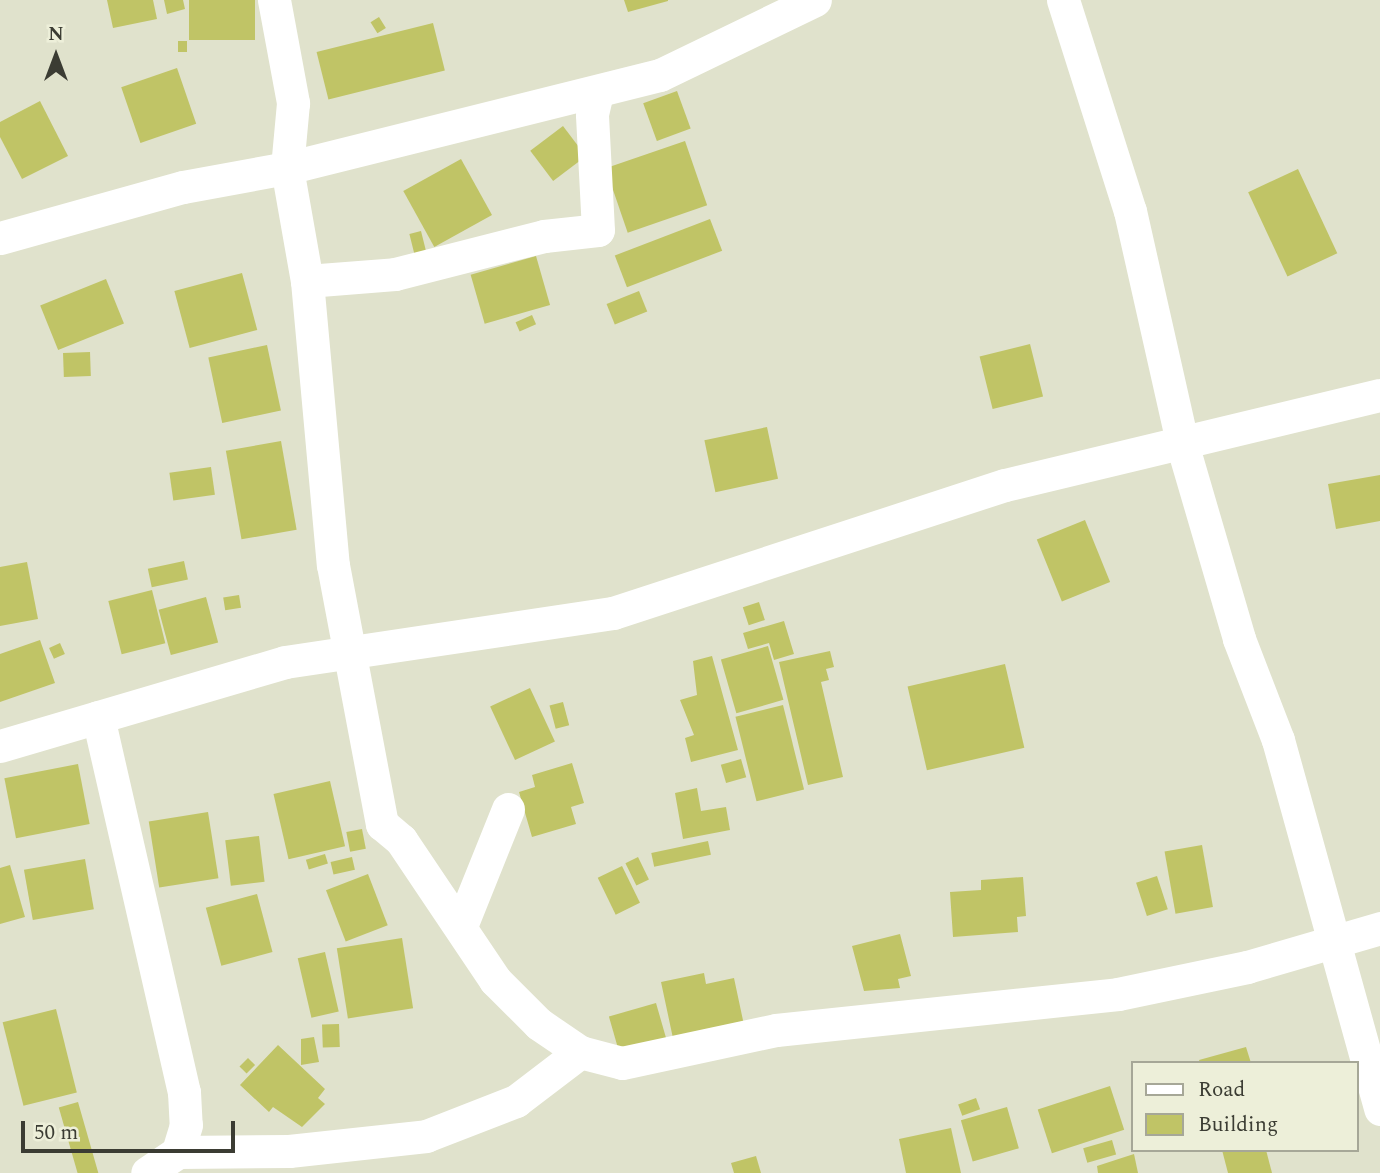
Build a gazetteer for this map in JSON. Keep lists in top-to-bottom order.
{
  "legend": ["Road", "Building"],
  "scale_bar": "50 m",
  "north": "top"
}
